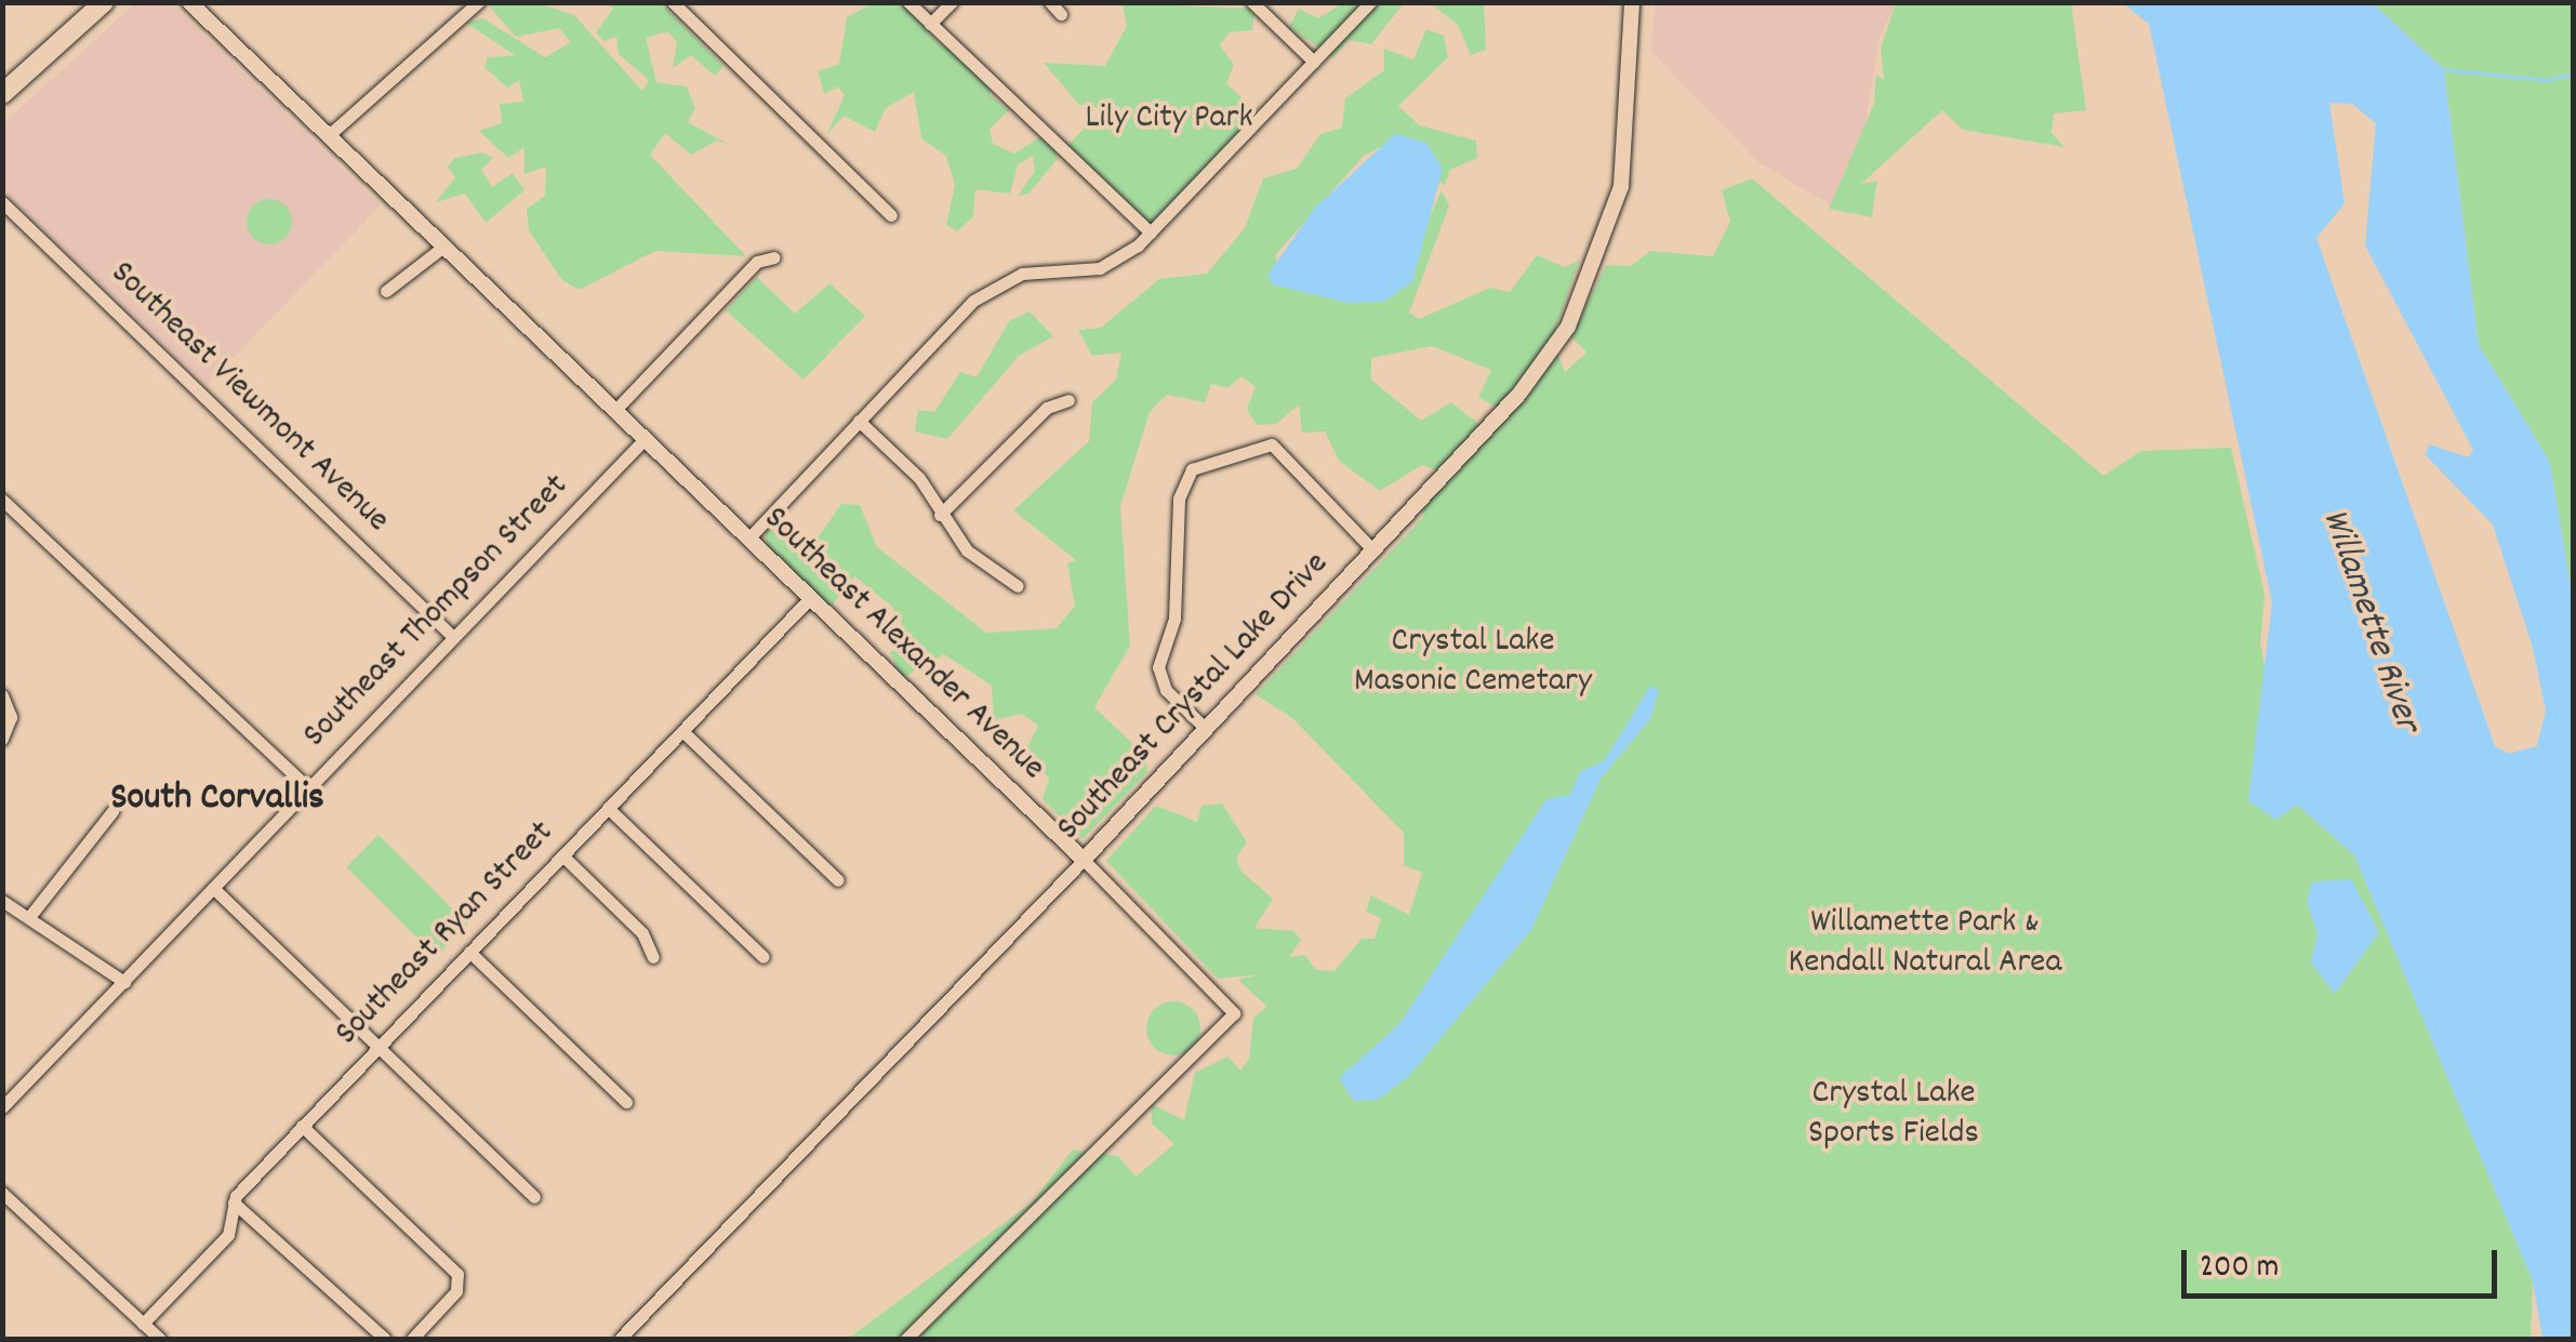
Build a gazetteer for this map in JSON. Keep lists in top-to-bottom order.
{
  "streets": {
    "street": [
      "Southeast Viewmont Avenue",
      "Southeast Thompson Street",
      "Southeast Alexander Avenue",
      "Southeast Crystal Lake Drive",
      "Southeast Ryan Street"
    ]
  },
  "crossings": [
    ["Southeast Viewmont Avenue", "Southeast Thompson Street"],
    ["Southeast Thompson Street", "Southeast Alexander Avenue"],
    ["Southeast Alexander Avenue", "Southeast Crystal Lake Drive"],
    ["Southeast Alexander Avenue", "Southeast Ryan Street"]
  ],
  "districts": ["South Corvallis"],
  "water": ["Willamette River"],
  "parks": [
    "Lily City Park",
    "Crystal Lake Masonic Cemetary",
    "Willamette Park & Kendall Natural Area",
    "Crystal Lake Sports Fields"
  ],
  "scale_bar": "200 m"
}
